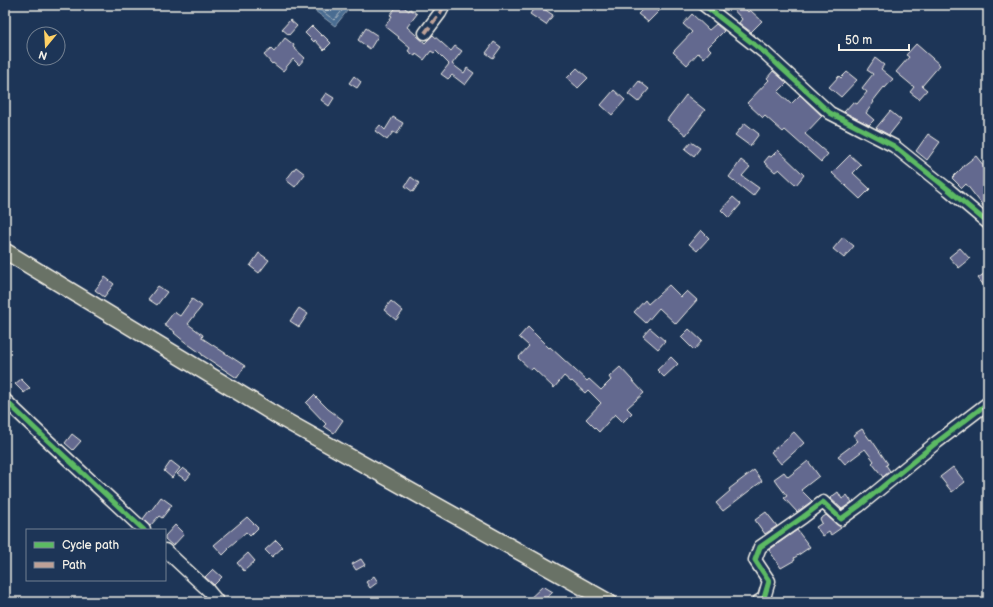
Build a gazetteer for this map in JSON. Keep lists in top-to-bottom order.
{
  "legend": ["Cycle path", "Path"],
  "scale_bar": "50 m",
  "north": "bottom"
}
